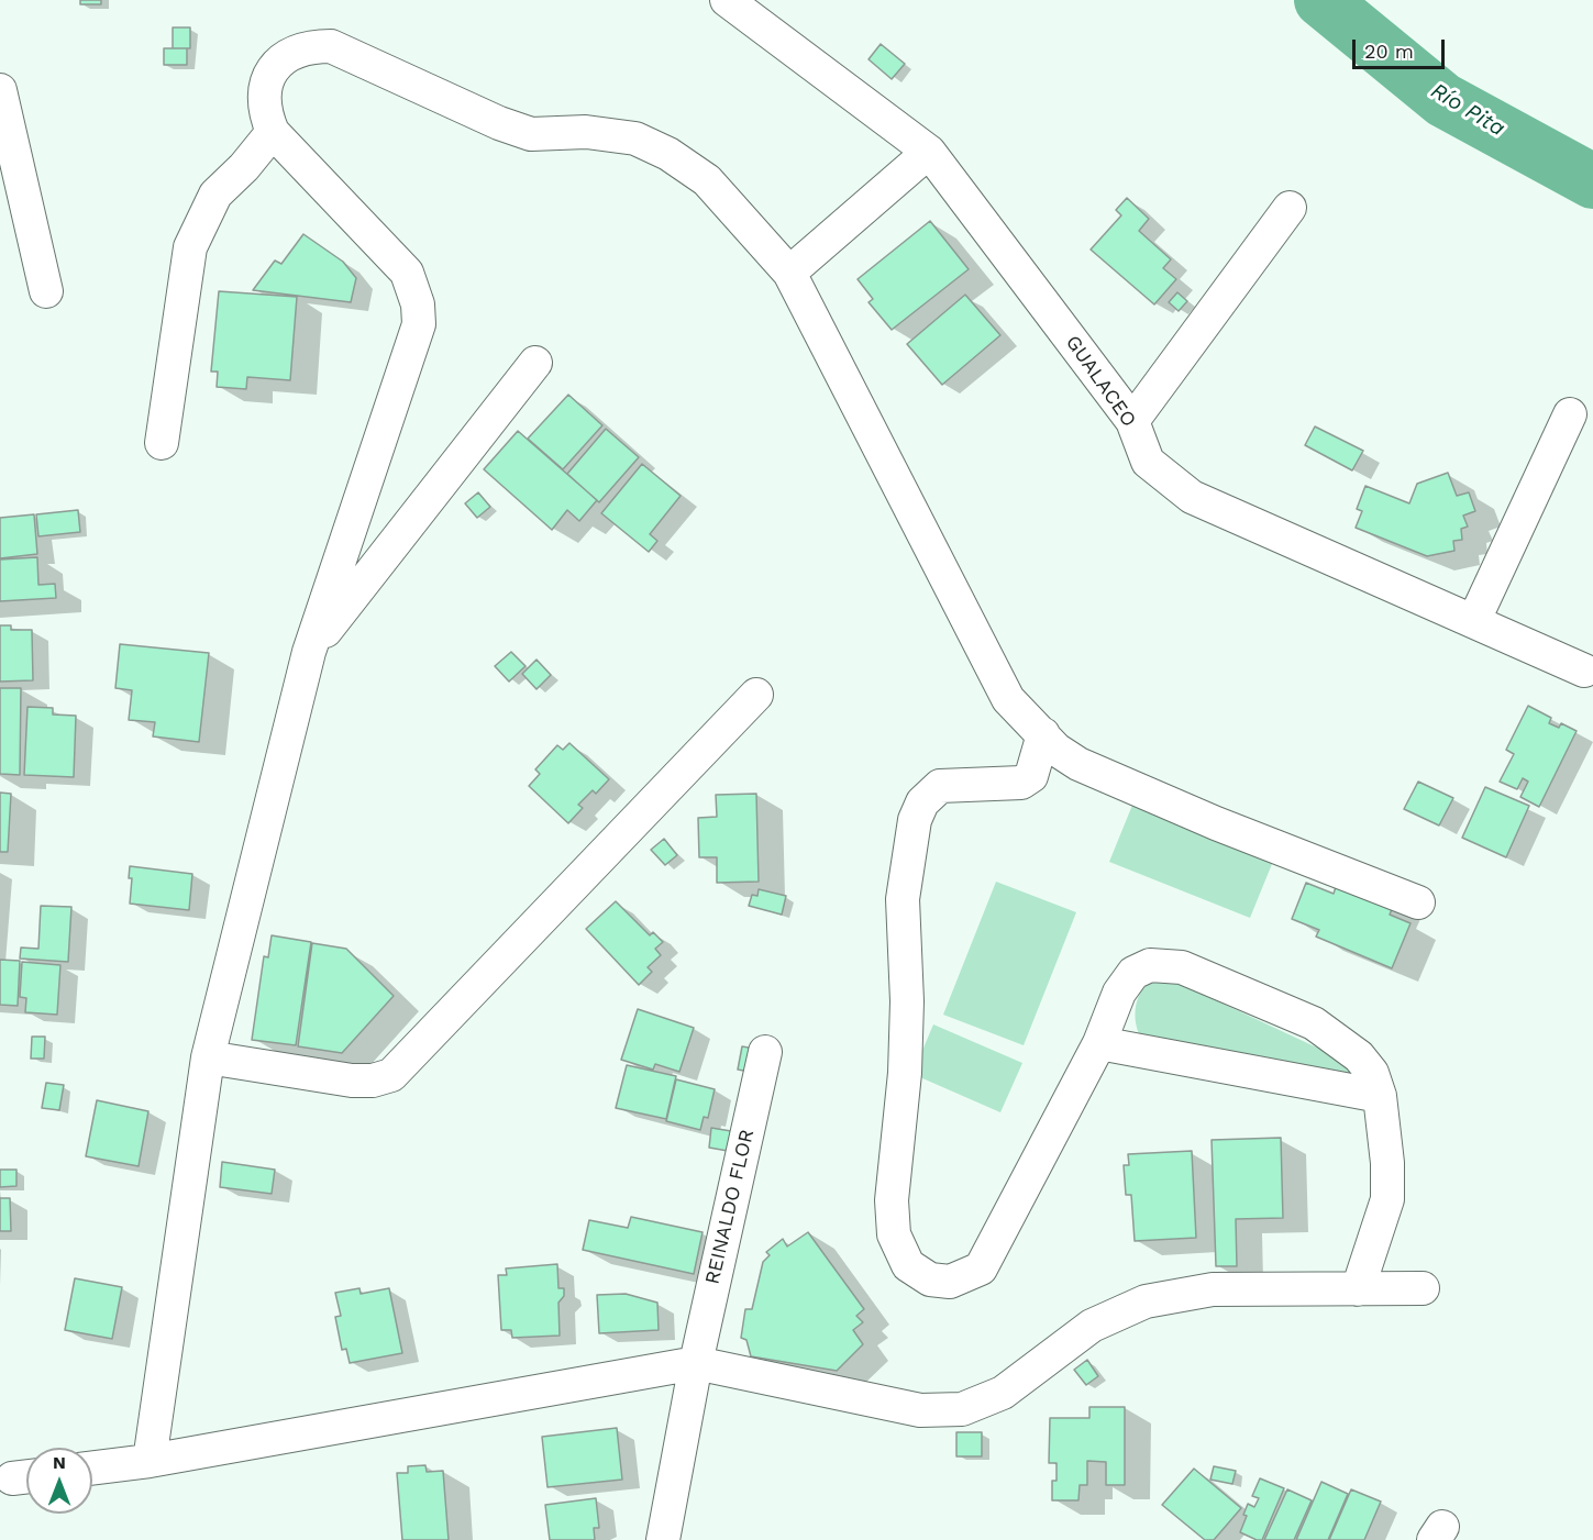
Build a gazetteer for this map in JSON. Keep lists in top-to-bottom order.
{
  "streets": {
    "street": ["GUALACEO", "REINALDO FLOR"]
  },
  "water": ["Río Pita"],
  "scale_bar": "20 m",
  "north": "top"
}
